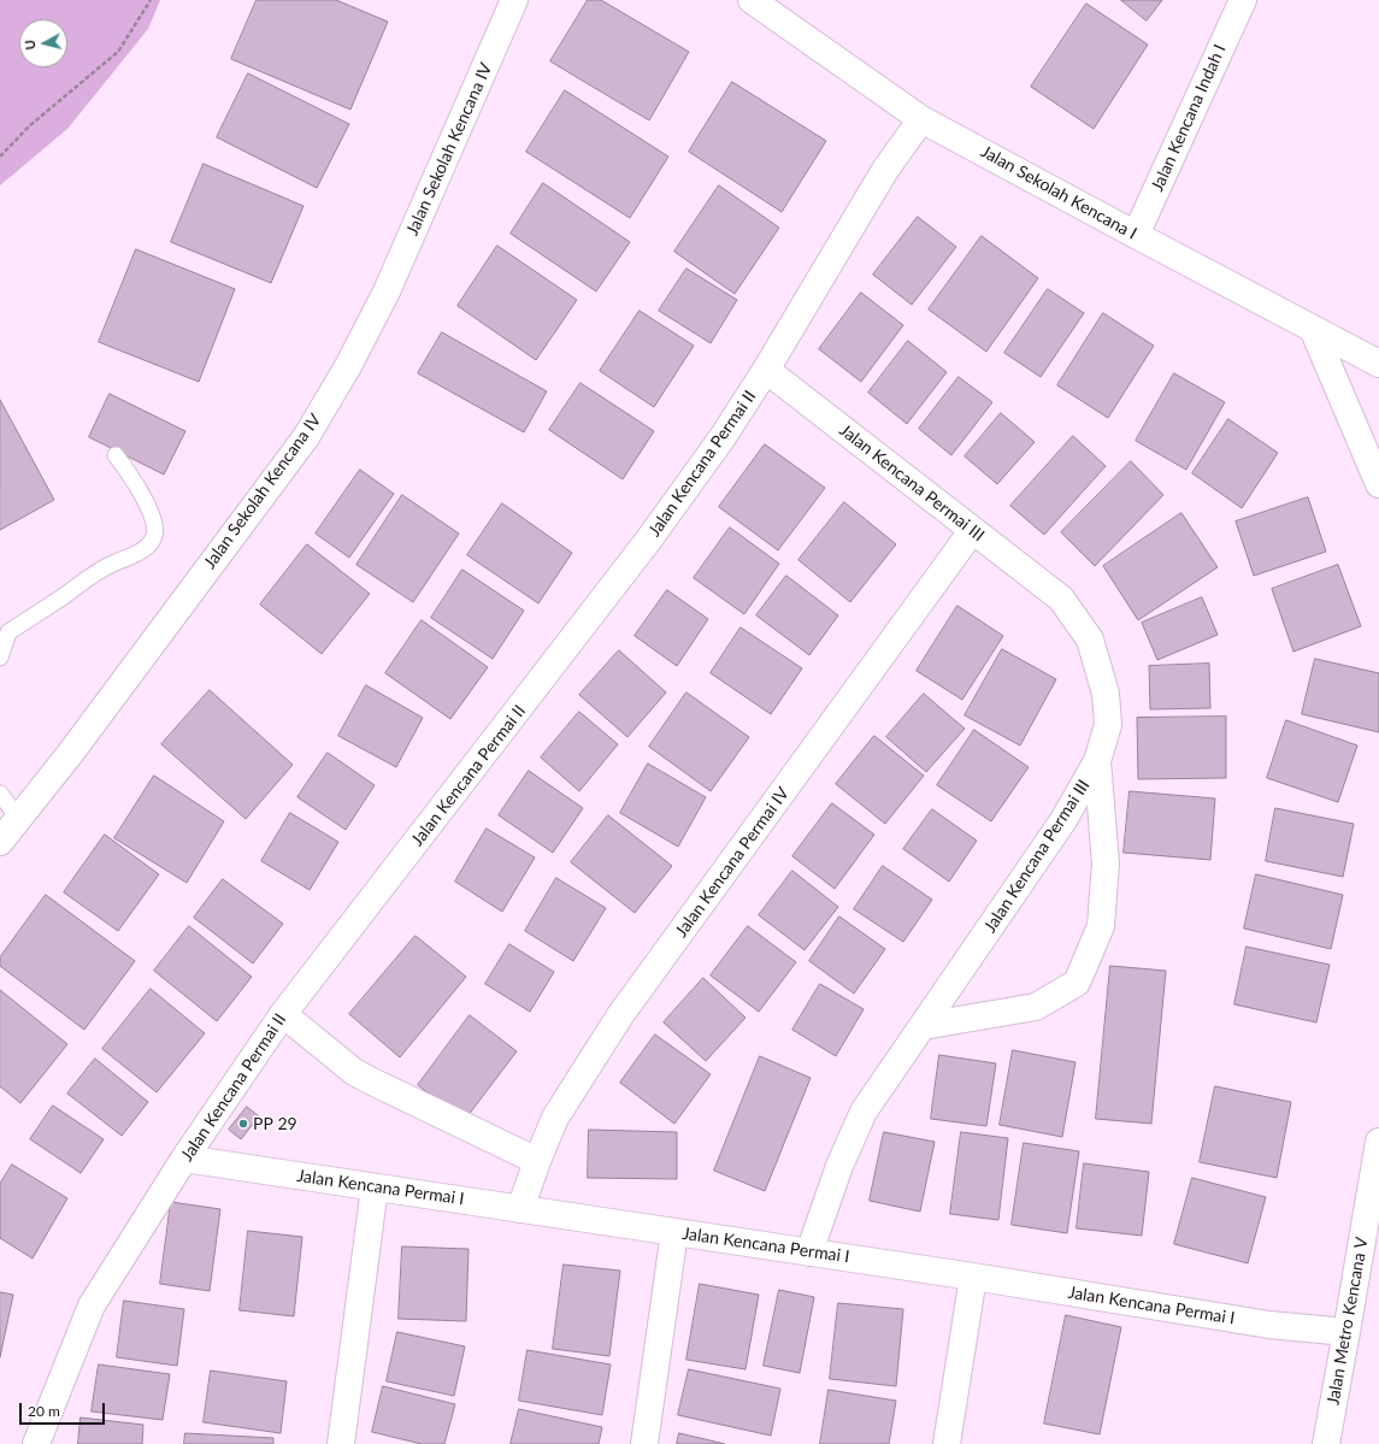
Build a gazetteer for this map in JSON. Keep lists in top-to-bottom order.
{
  "streets": {
    "street": [
      "Jalan Kencana Indah I",
      "Jalan Sekolah Kencana IV",
      "Jalan Sekolah Kencana I",
      "Jalan Kencana Permai II",
      "Jalan Kencana Permai III",
      "Jalan Kencana Permai IV",
      "Jalan Kencana Permai I",
      "Jalan Metro Kencana V"
    ]
  },
  "crossings": [
    ["Jalan Kencana Indah I", "Jalan Sekolah Kencana I"],
    ["Jalan Sekolah Kencana I", "Jalan Kencana Permai II"],
    ["Jalan Kencana Permai II", "Jalan Kencana Permai III"],
    ["Jalan Kencana Permai II", "Jalan Kencana Permai I"],
    ["Jalan Kencana Permai III", "Jalan Kencana Permai IV"],
    ["Jalan Kencana Permai III", "Jalan Kencana Permai I"],
    ["Jalan Kencana Permai IV", "Jalan Kencana Permai I"],
    ["Jalan Kencana Permai I", "Jalan Metro Kencana V"]
  ],
  "places": ["PP 29"],
  "scale_bar": "20 m",
  "north": "left"
}
